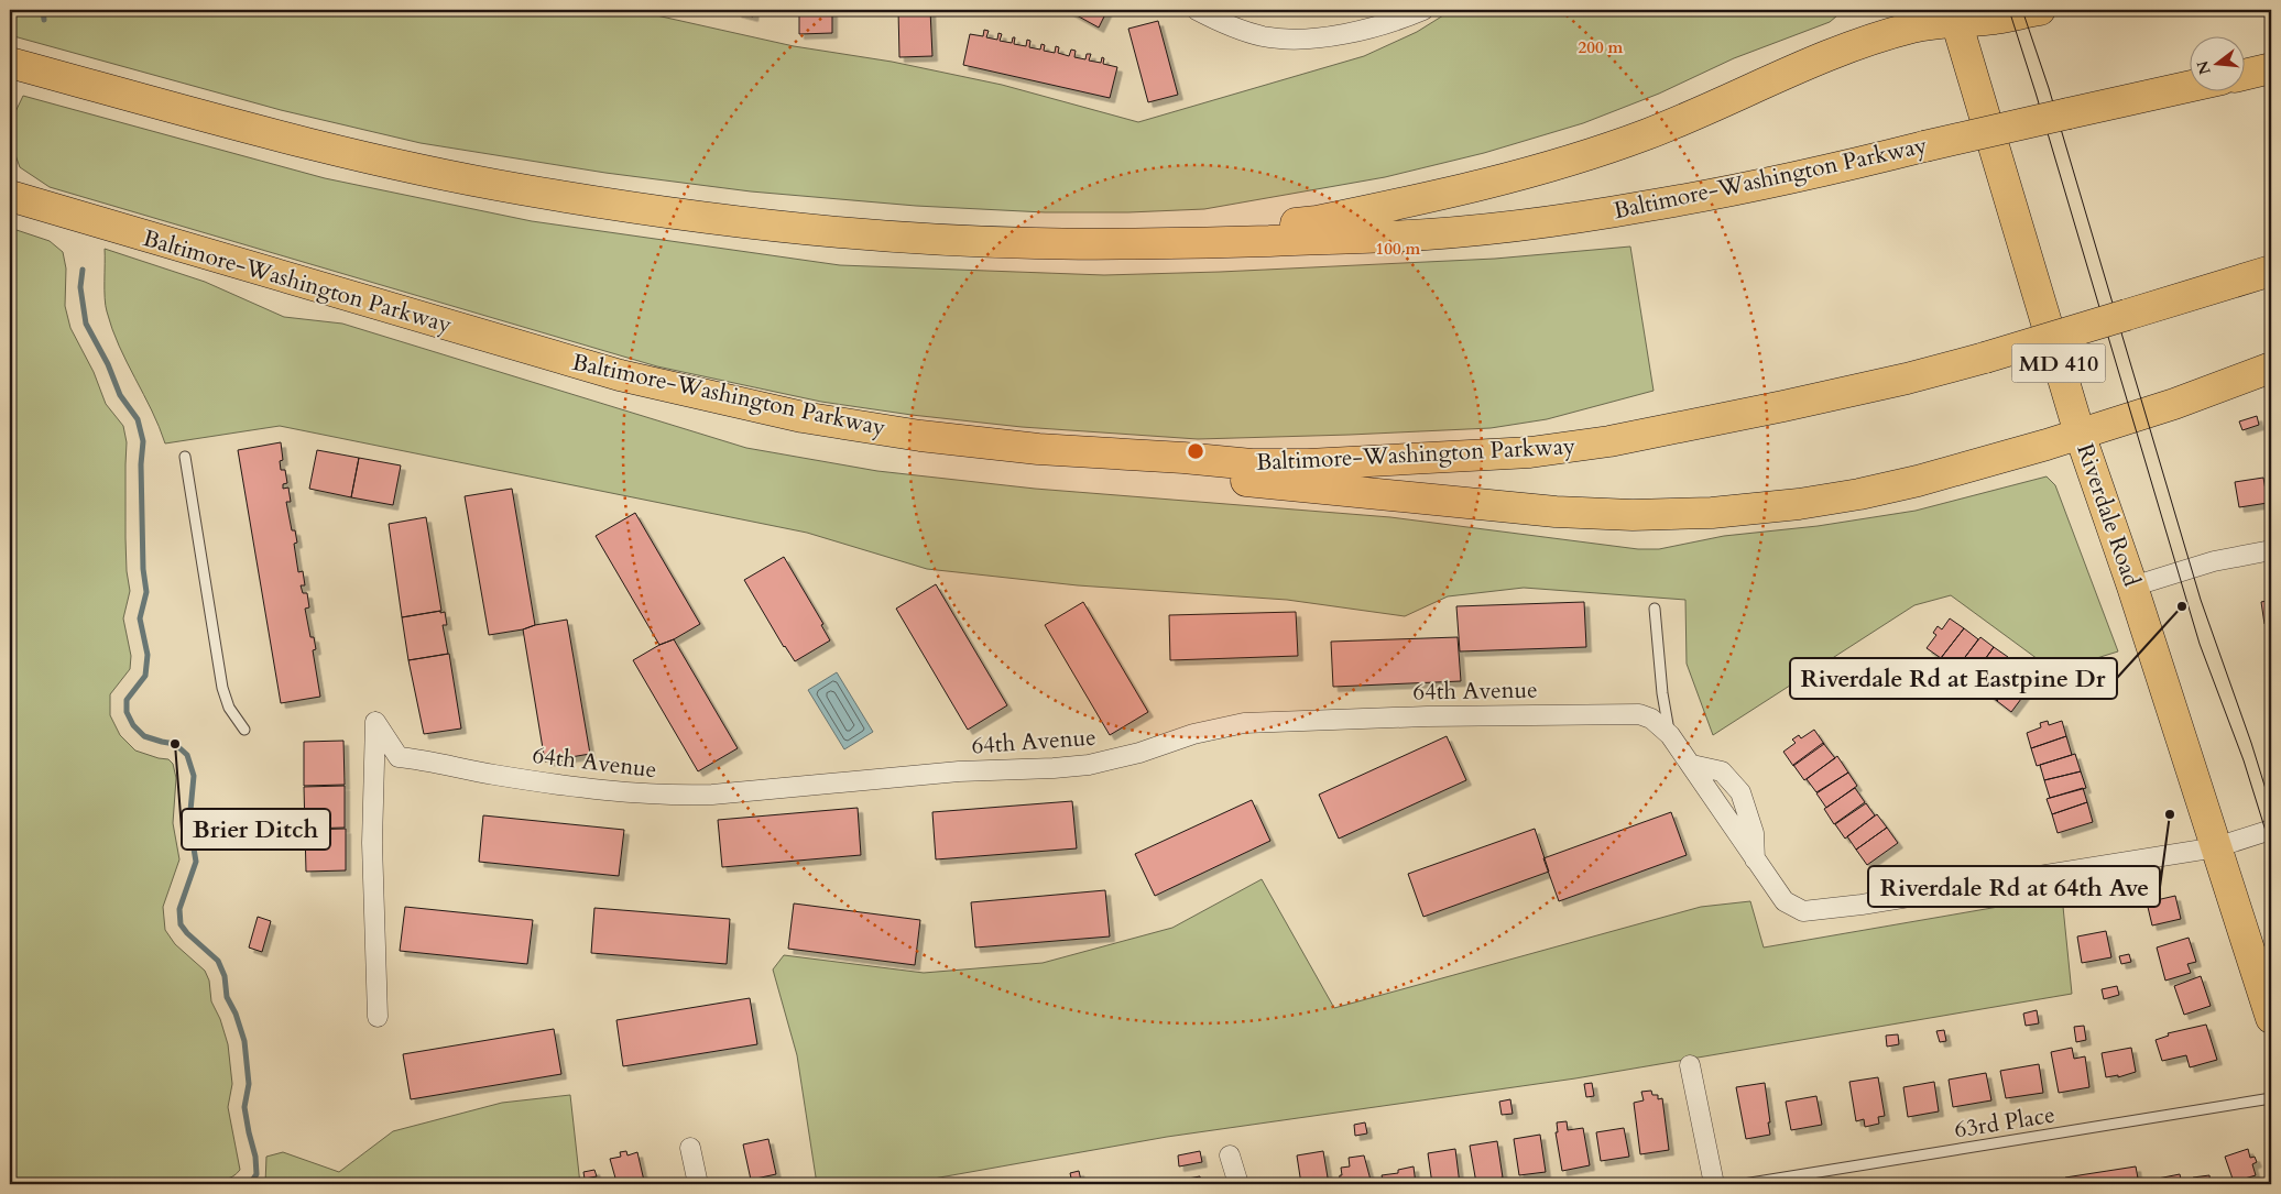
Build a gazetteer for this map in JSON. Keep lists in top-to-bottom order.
{
  "streets": {
    "main road": ["Baltimore-Washington Parkway", "MD 410", "Riverdale Road"],
    "street": ["64th Avenue"],
    "lane": ["63rd Place"]
  },
  "crossings": [
    ["Riverdale Road", "64th Avenue"]
  ],
  "places": ["Riverdale Rd at Eastpine Dr", "Brier Ditch", "Riverdale Rd at 64th Ave"],
  "north": "left",
  "rings": ["200 m", "100 m"]
}
